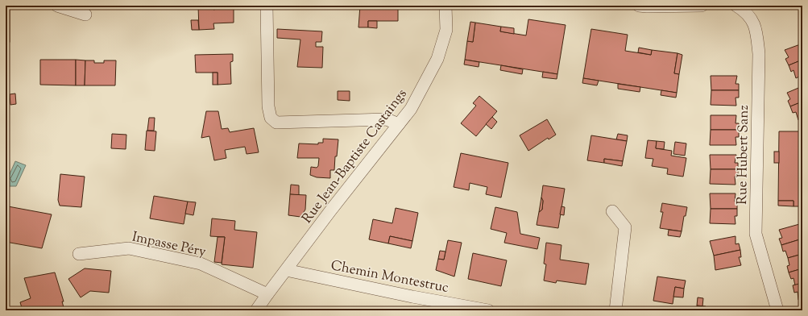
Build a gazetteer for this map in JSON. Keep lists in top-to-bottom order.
{
  "streets": {
    "street": [
      "Rue Hubert Sanz",
      "Rue Jean-Baptiste Castaings",
      "Impasse Péry",
      "Chemin Montestruc"
    ]
  },
  "crossings": [
    ["Rue Jean-Baptiste Castaings", "Impasse Péry"],
    ["Rue Jean-Baptiste Castaings", "Chemin Montestruc"]
  ]
}
